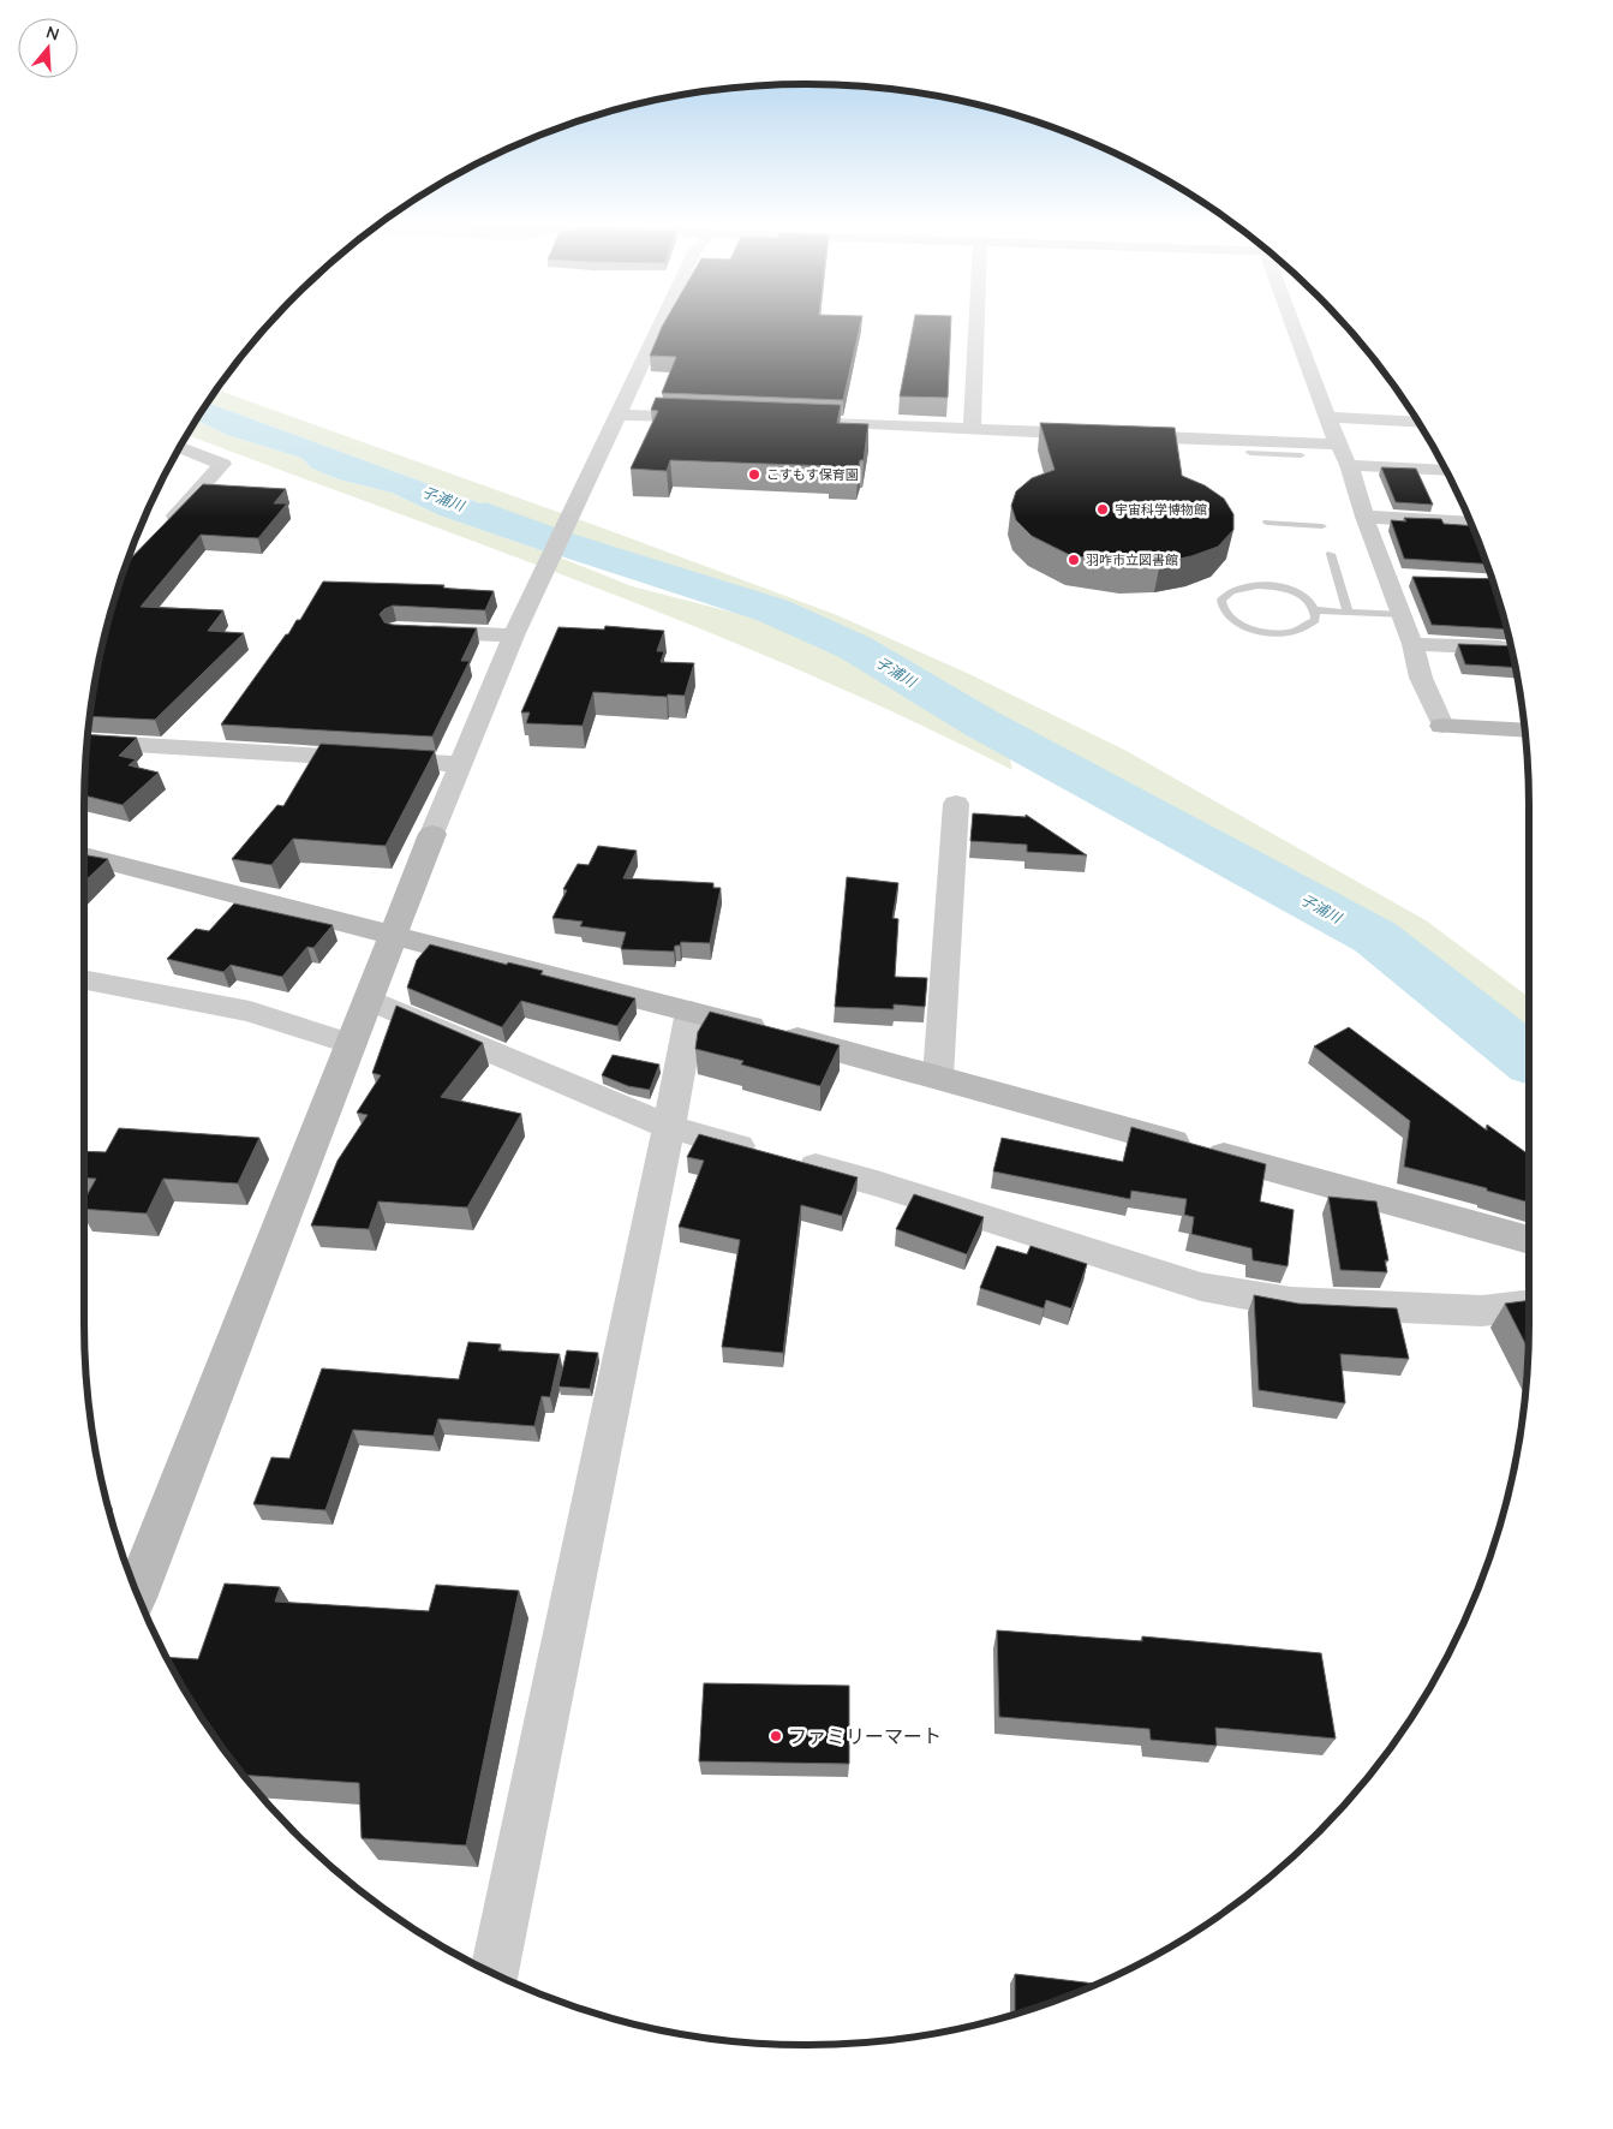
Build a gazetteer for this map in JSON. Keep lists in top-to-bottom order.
{
  "water": ["子浦川"],
  "places": [
    "こすもす保育園",
    "宇宙科学博物館",
    "羽咋市立図書館",
    "ファミリーマート"
  ],
  "north": "top"
}
